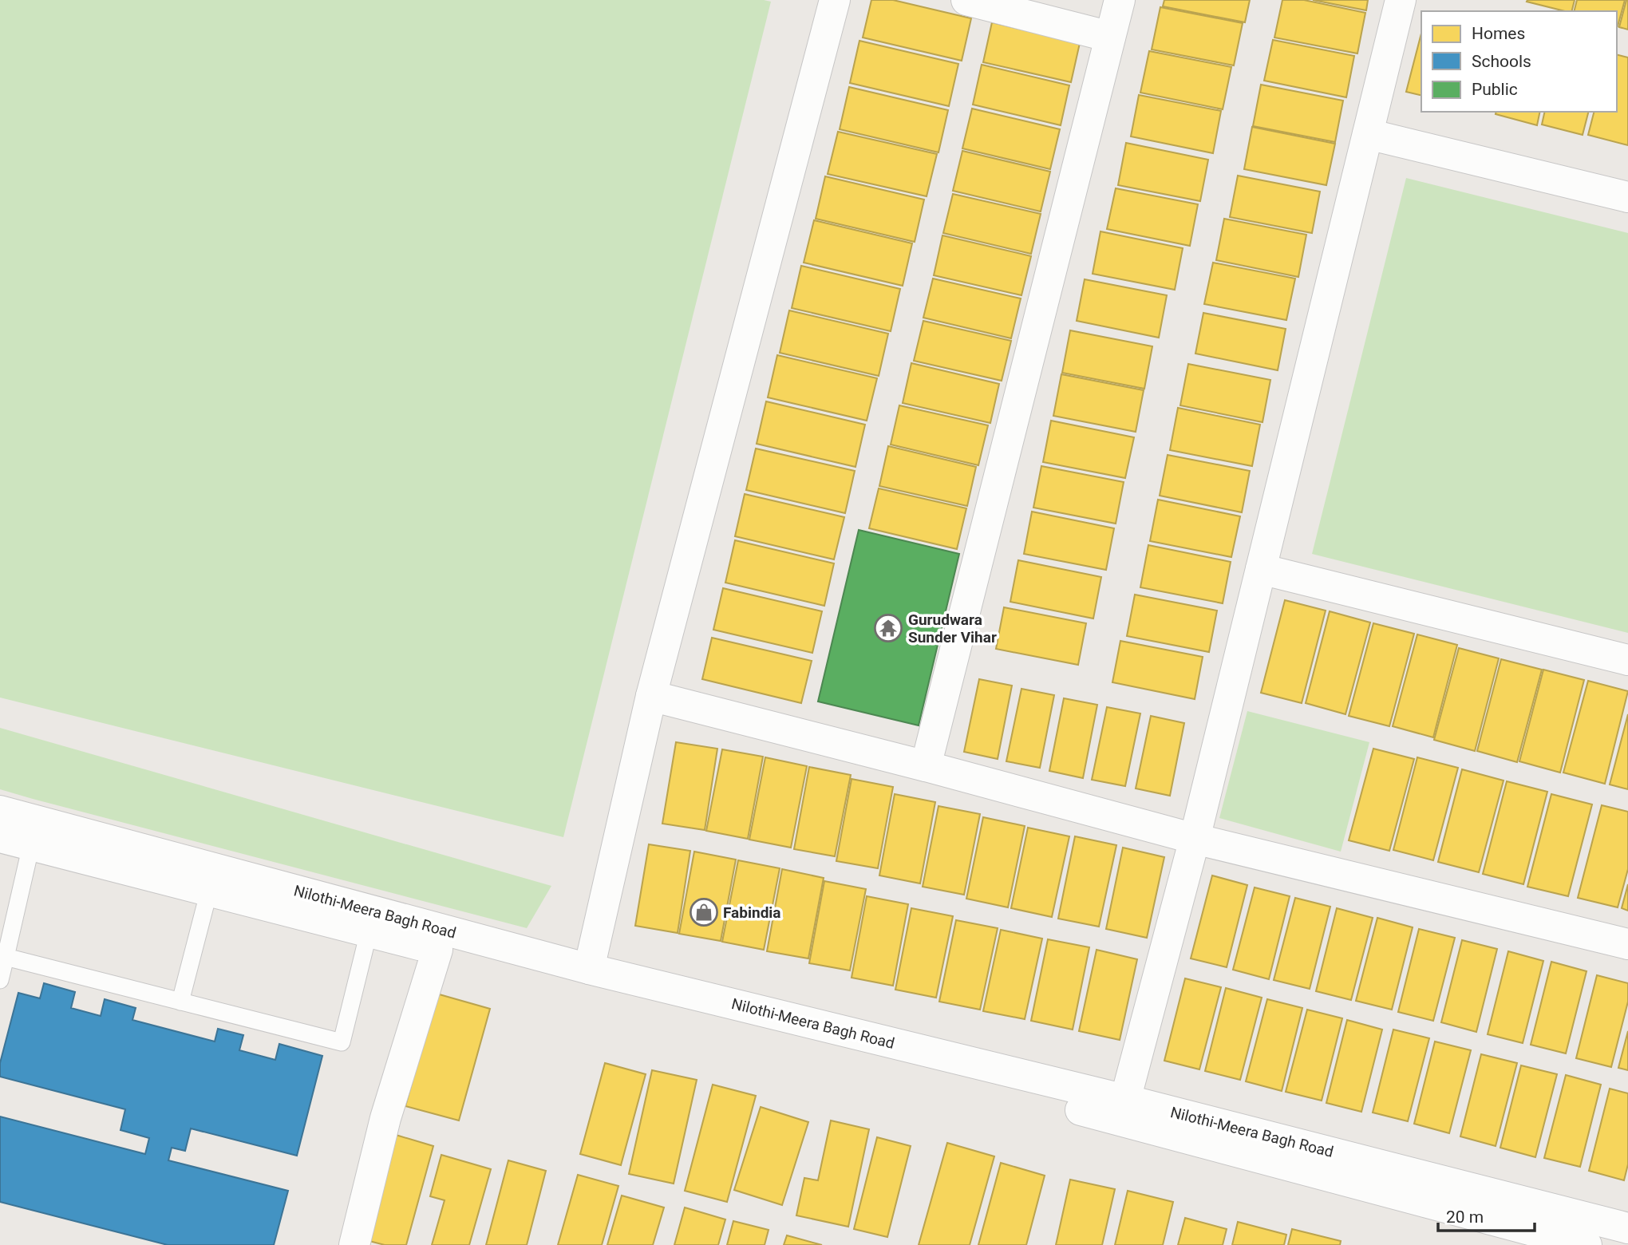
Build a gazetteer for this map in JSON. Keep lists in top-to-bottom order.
{
  "streets": {
    "street": ["Nilothi-Meera Bagh Road"]
  },
  "places": {
    "temple": ["Gurudwara Sunder Vihar"],
    "shop": ["Fabindia"]
  },
  "legend": ["Homes", "Schools", "Public"],
  "scale_bar": "20 m"
}
